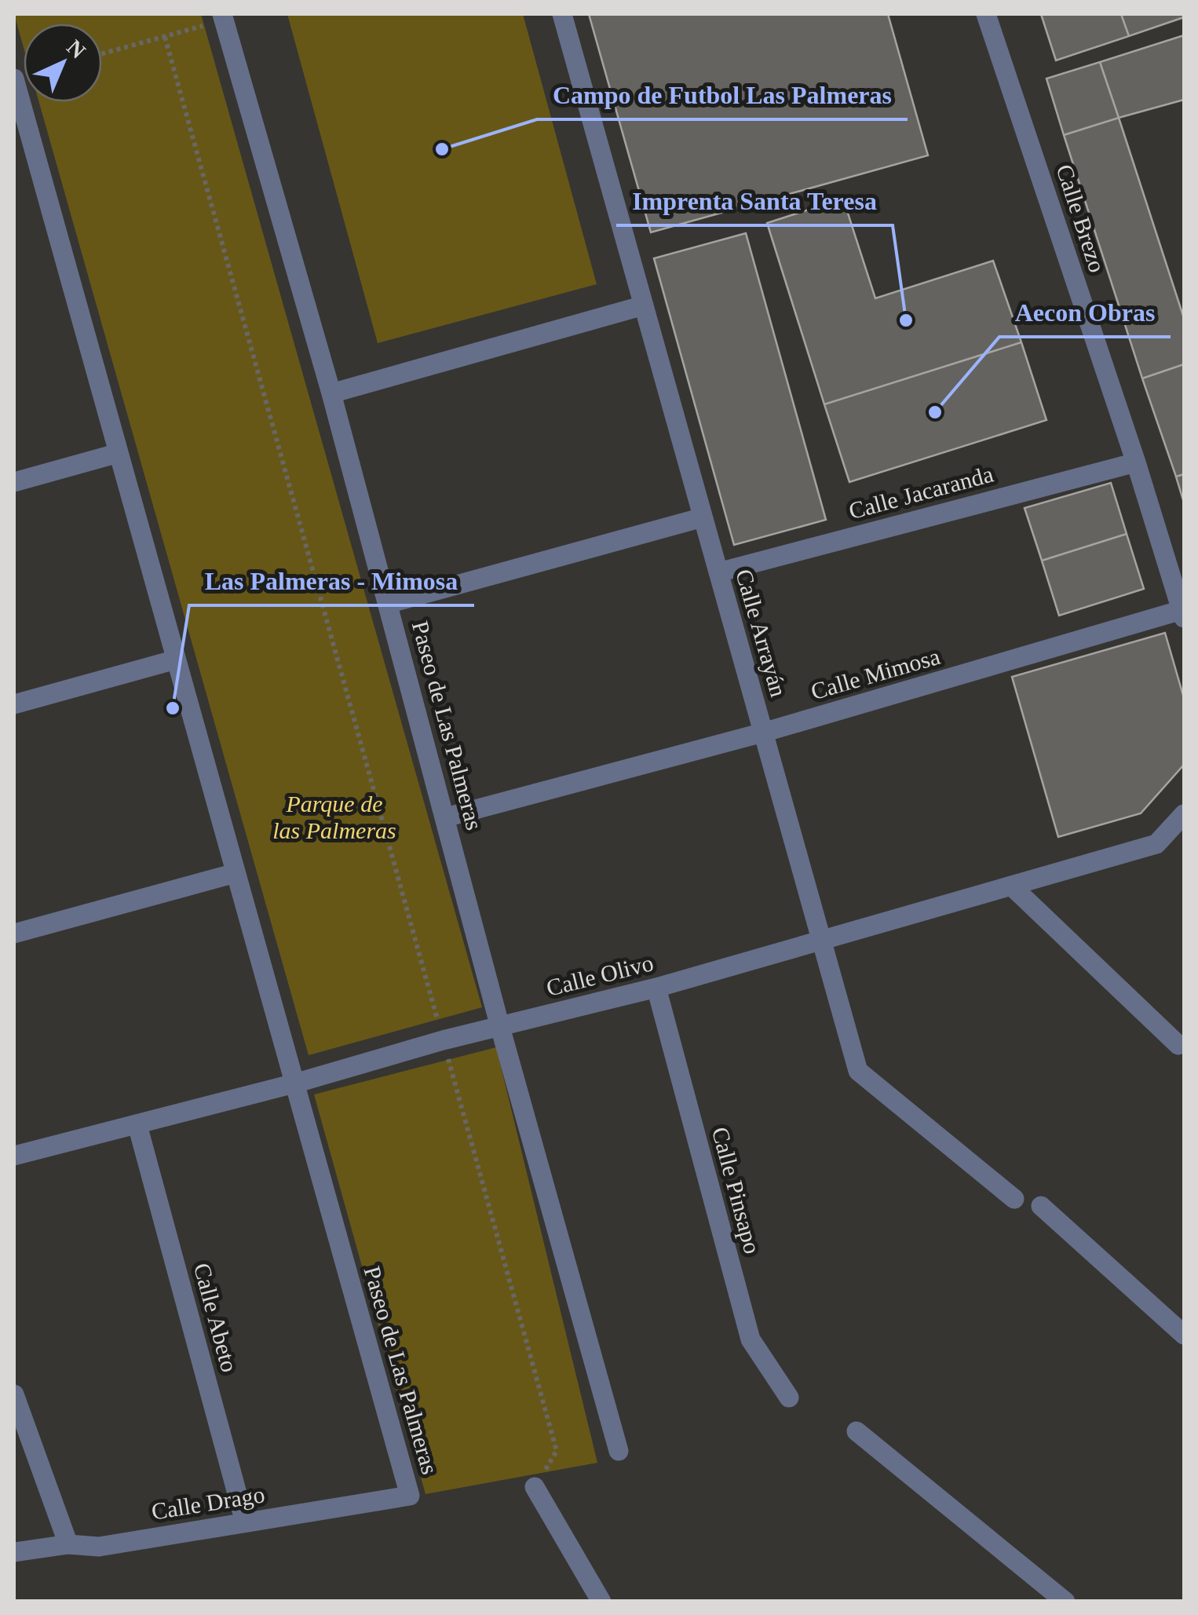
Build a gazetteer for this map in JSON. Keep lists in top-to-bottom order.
{
  "streets": {
    "street": [
      "Calle Brezo",
      "Calle Jacaranda",
      "Calle Arrayán",
      "Calle Mimosa",
      "Paseo de Las Palmeras",
      "Calle Olivo",
      "Calle Pinsapo",
      "Calle Abeto",
      "Calle Drago"
    ]
  },
  "crossings": [
    ["Calle Brezo", "Calle Jacaranda"],
    ["Calle Brezo", "Calle Mimosa"],
    ["Calle Jacaranda", "Calle Arrayán"],
    ["Calle Arrayán", "Calle Mimosa"],
    ["Calle Arrayán", "Calle Olivo"],
    ["Calle Mimosa", "Paseo de Las Palmeras"],
    ["Paseo de Las Palmeras", "Calle Olivo"],
    ["Paseo de Las Palmeras", "Calle Drago"],
    ["Calle Olivo", "Calle Pinsapo"],
    ["Calle Olivo", "Calle Abeto"],
    ["Calle Abeto", "Calle Drago"]
  ],
  "parks": ["Parque de las Palmeras"],
  "places": [
    "Campo de Futbol Las Palmeras",
    "Imprenta Santa Teresa",
    "Aecon Obras",
    "Las Palmeras - Mimosa"
  ],
  "north": "top right"
}
